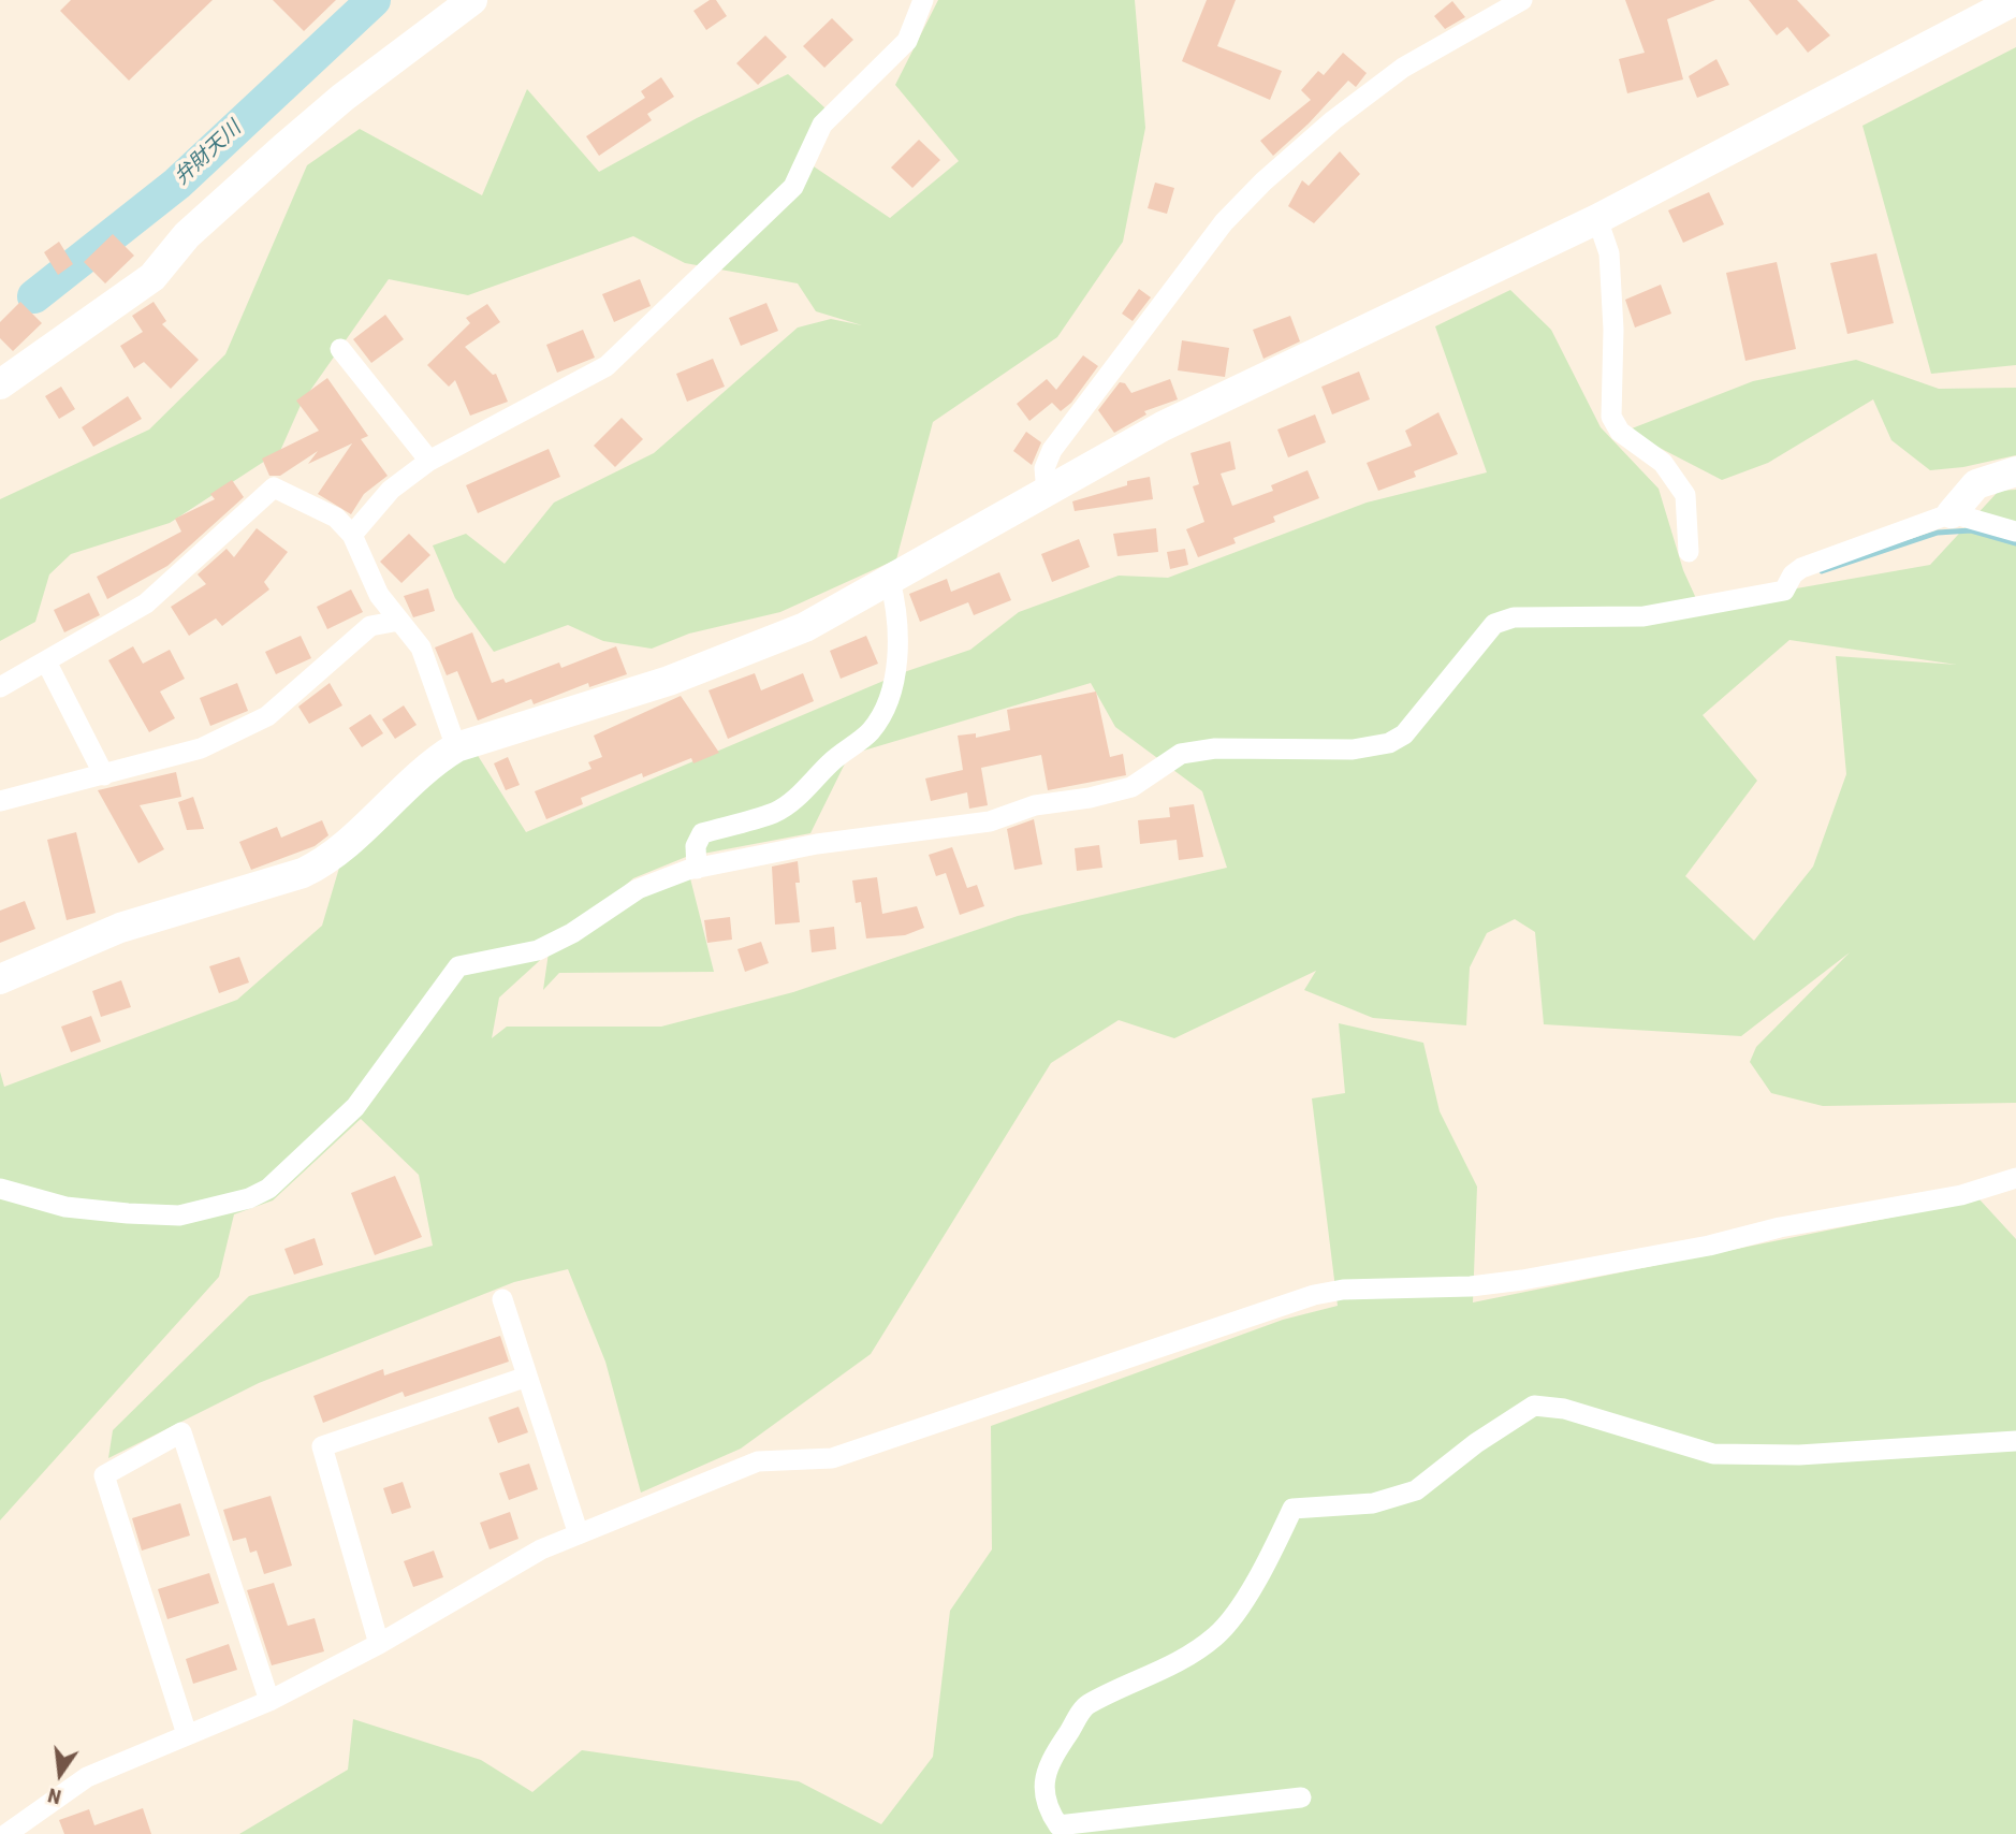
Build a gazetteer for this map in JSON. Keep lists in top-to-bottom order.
{
  "water": ["弁財天川"],
  "north": "bottom"
}
